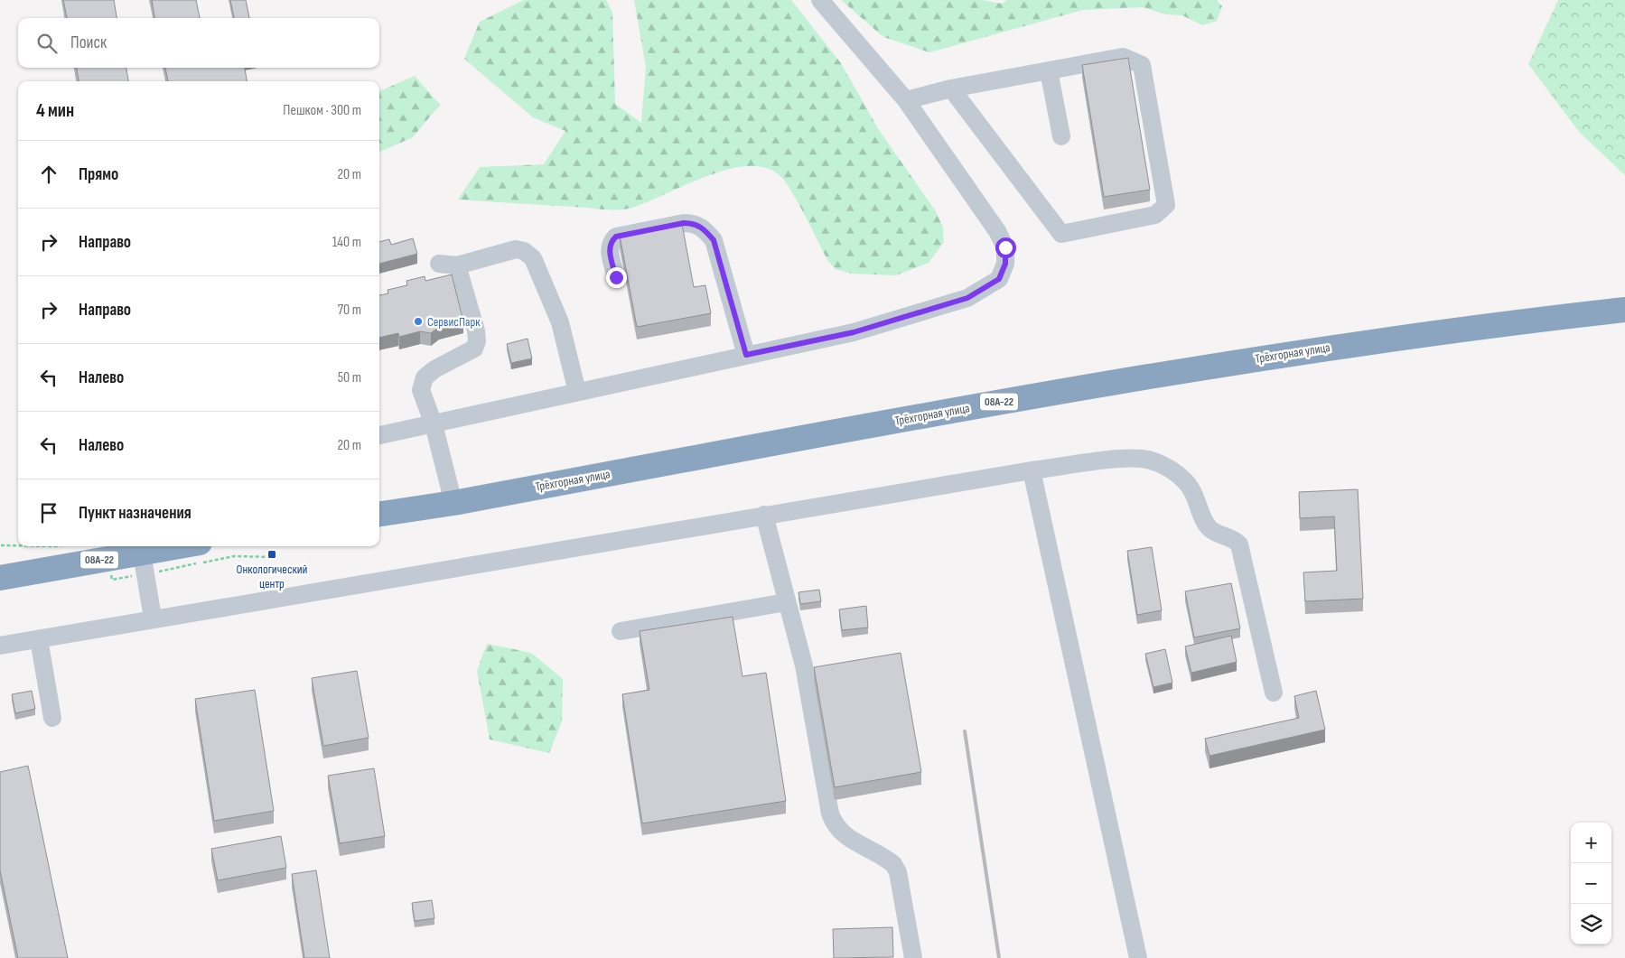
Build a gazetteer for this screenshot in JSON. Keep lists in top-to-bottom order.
{
  "streets": {
    "highway": ["Трёхгорная улица", "08А-22"]
  },
  "places": {
    "other": ["СервисПарк"],
    "transit": ["Онкологический центр"]
  },
  "page": {
    "search": "Поиск",
    "heading": ["4 мин", "Пешком · 300 m"],
    "list": [
      ["Прямо", "20 m"],
      ["Направо", "140 m"],
      ["Направо", "70 m"],
      ["Налево", "50 m"],
      ["Налево", "20 m"],
      "Пункт назначения"
    ],
    "map_buttons": ["+", "−"]
  }
}
